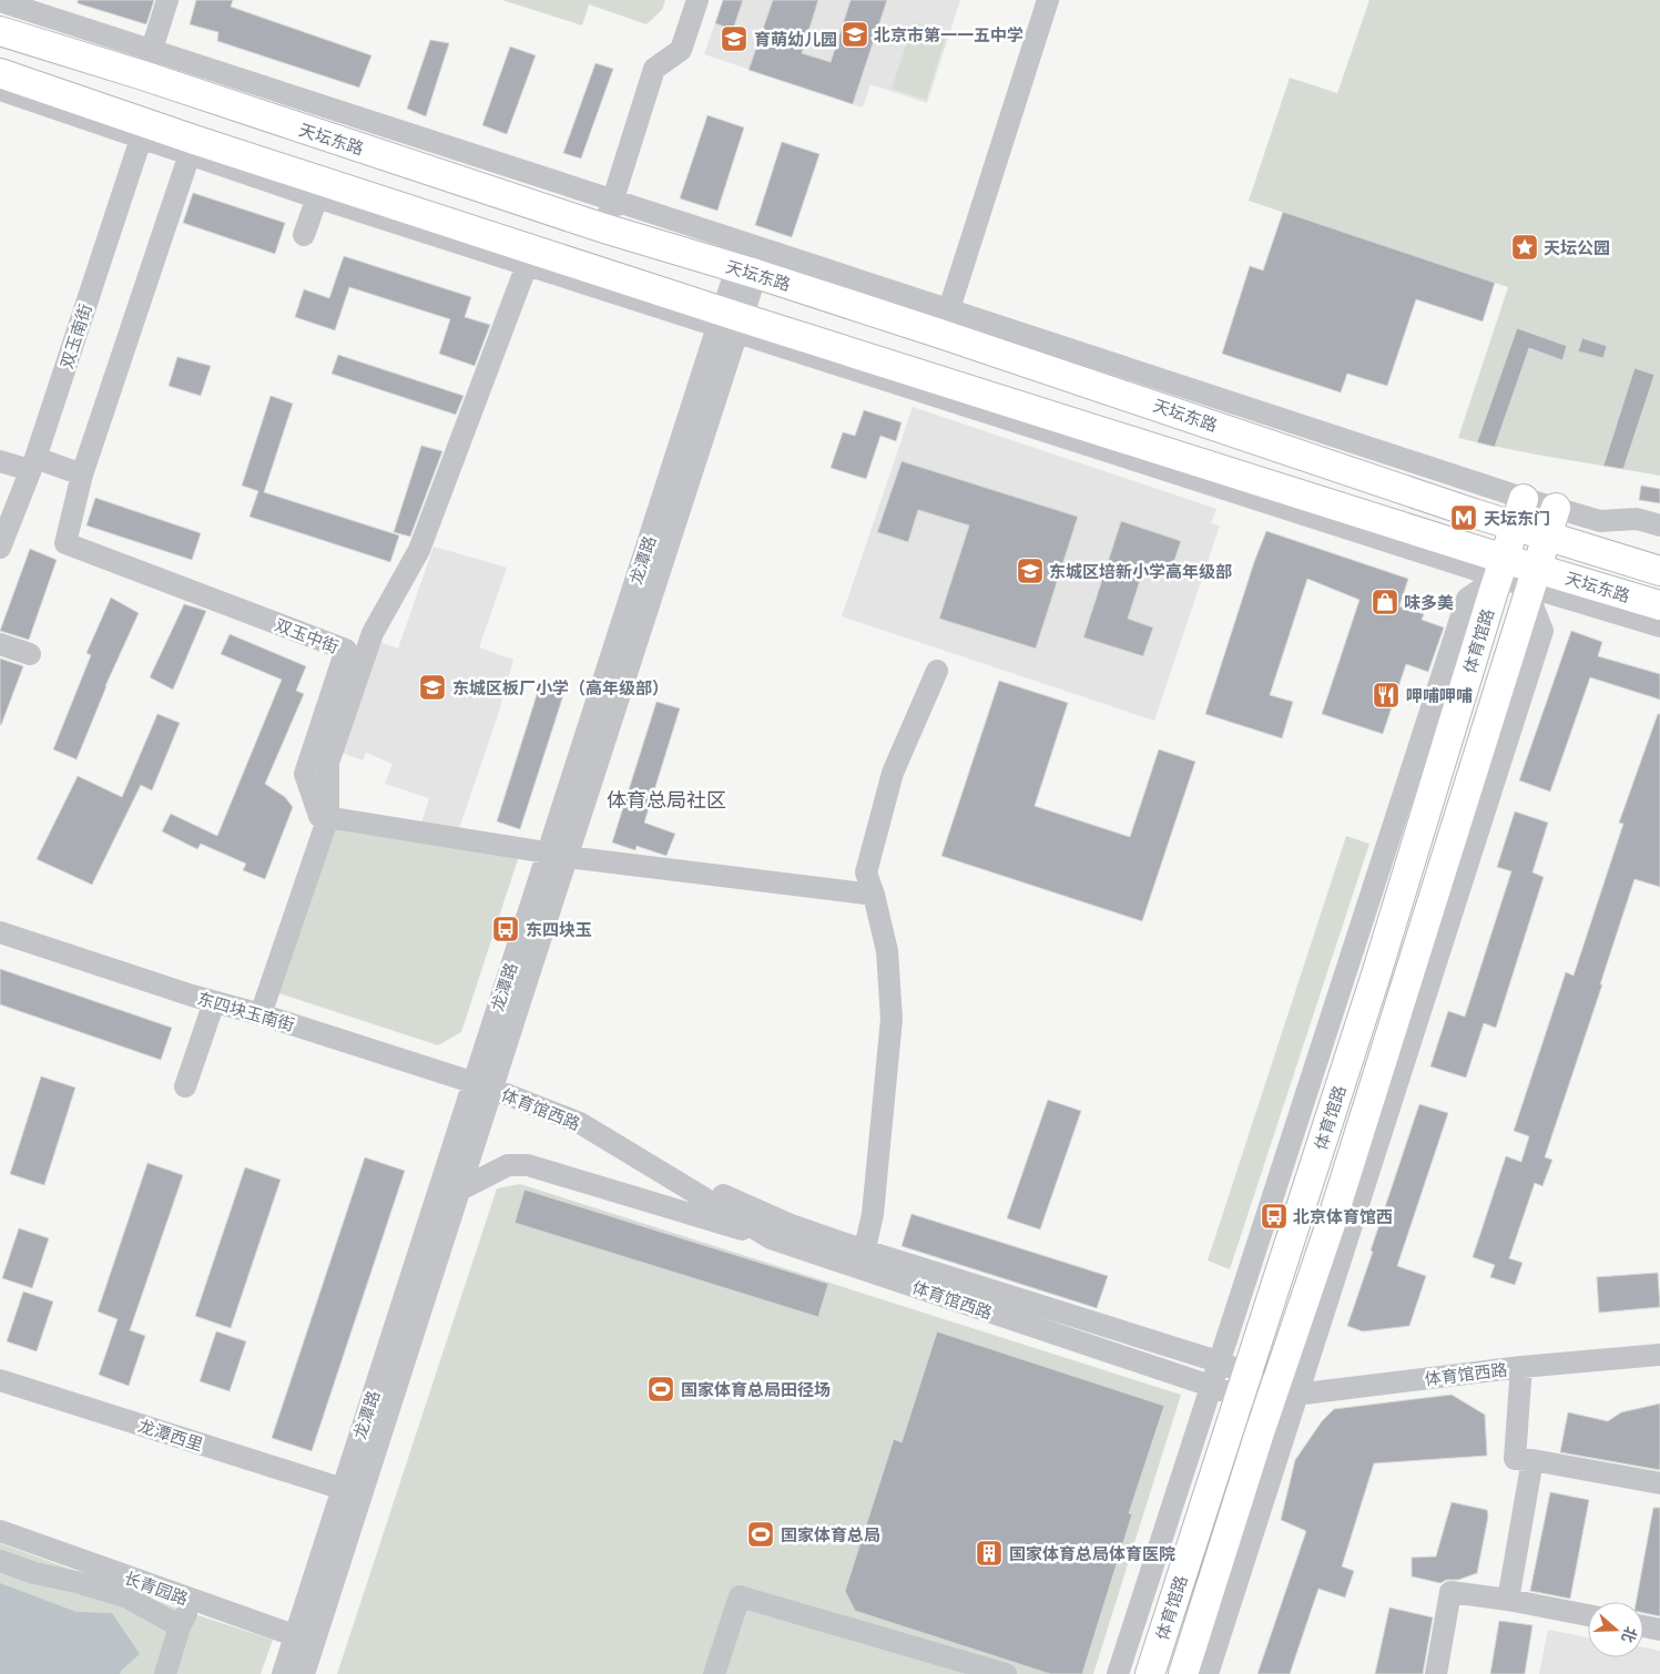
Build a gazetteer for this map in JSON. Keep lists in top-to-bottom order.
{
  "streets": {
    "main road": ["天坛东路", "体育馆路"],
    "street": [
      "双玉南街",
      "龙潭路",
      "双玉中街",
      "东四块玉南街",
      "体育馆西路",
      "龙潭西里",
      "长青园路"
    ]
  },
  "crossings": [
    ["天坛东路", "双玉南街"],
    ["天坛东路", "龙潭路"],
    ["天坛东路", "体育馆路"],
    ["龙潭路", "东四块玉南街"],
    ["龙潭路", "体育馆西路"],
    ["龙潭路", "龙潭西里"],
    ["龙潭路", "长青园路"],
    ["体育馆路", "体育馆西路"],
    ["东四块玉南街", "体育馆西路"]
  ],
  "districts": ["体育总局社区"],
  "places": {
    "school or university": [
      "北京市第一一五中学",
      "育萌幼儿园",
      "东城区培新小学高年级部",
      "东城区板厂小学（高年级部）"
    ],
    "place": ["天坛公园"],
    "metro station": ["天坛东门"],
    "shop": ["味多美"],
    "restaurant": ["呷哺呷哺"],
    "bus stop": ["东四块玉", "北京体育馆西"],
    "sports": ["国家体育总局田径场", "国家体育总局"],
    "building": ["国家体育总局体育医院"]
  },
  "north": "right"
}
